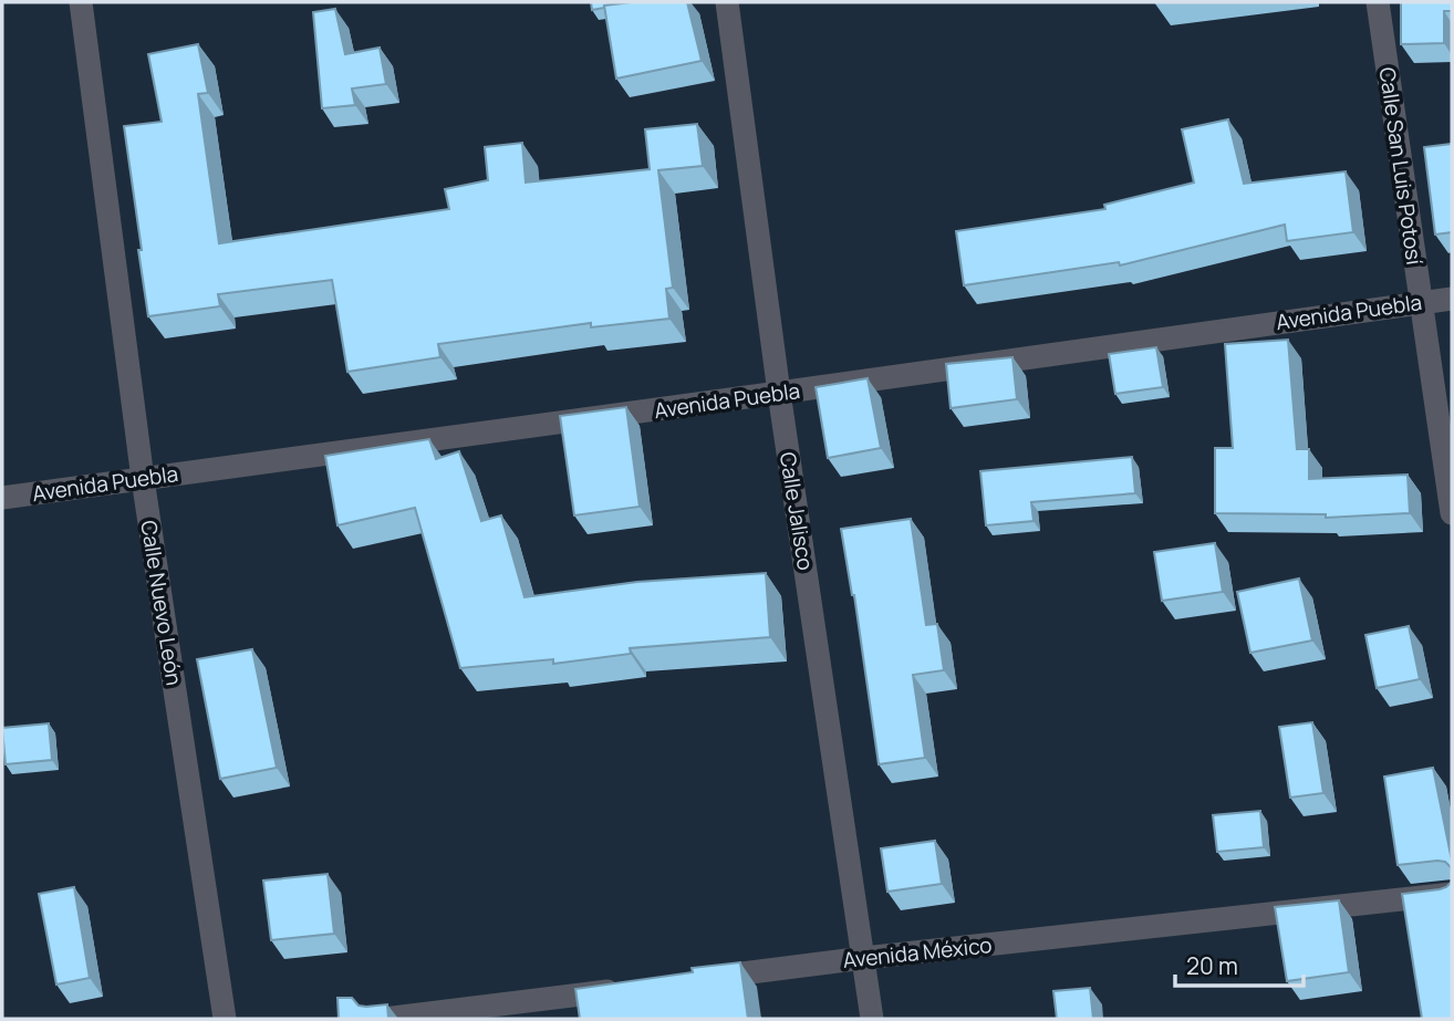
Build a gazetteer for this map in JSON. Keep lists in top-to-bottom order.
{
  "streets": {
    "street": [
      "Calle San Luis Potosí",
      "Avenida Puebla",
      "Calle Jalisco",
      "Calle Nuevo León",
      "Avenida México"
    ]
  },
  "crossings": [
    ["Calle San Luis Potosí", "Avenida Puebla"],
    ["Avenida Puebla", "Calle Jalisco"],
    ["Avenida Puebla", "Calle Nuevo León"],
    ["Calle Jalisco", "Avenida México"]
  ],
  "scale_bar": "20 m"
}
